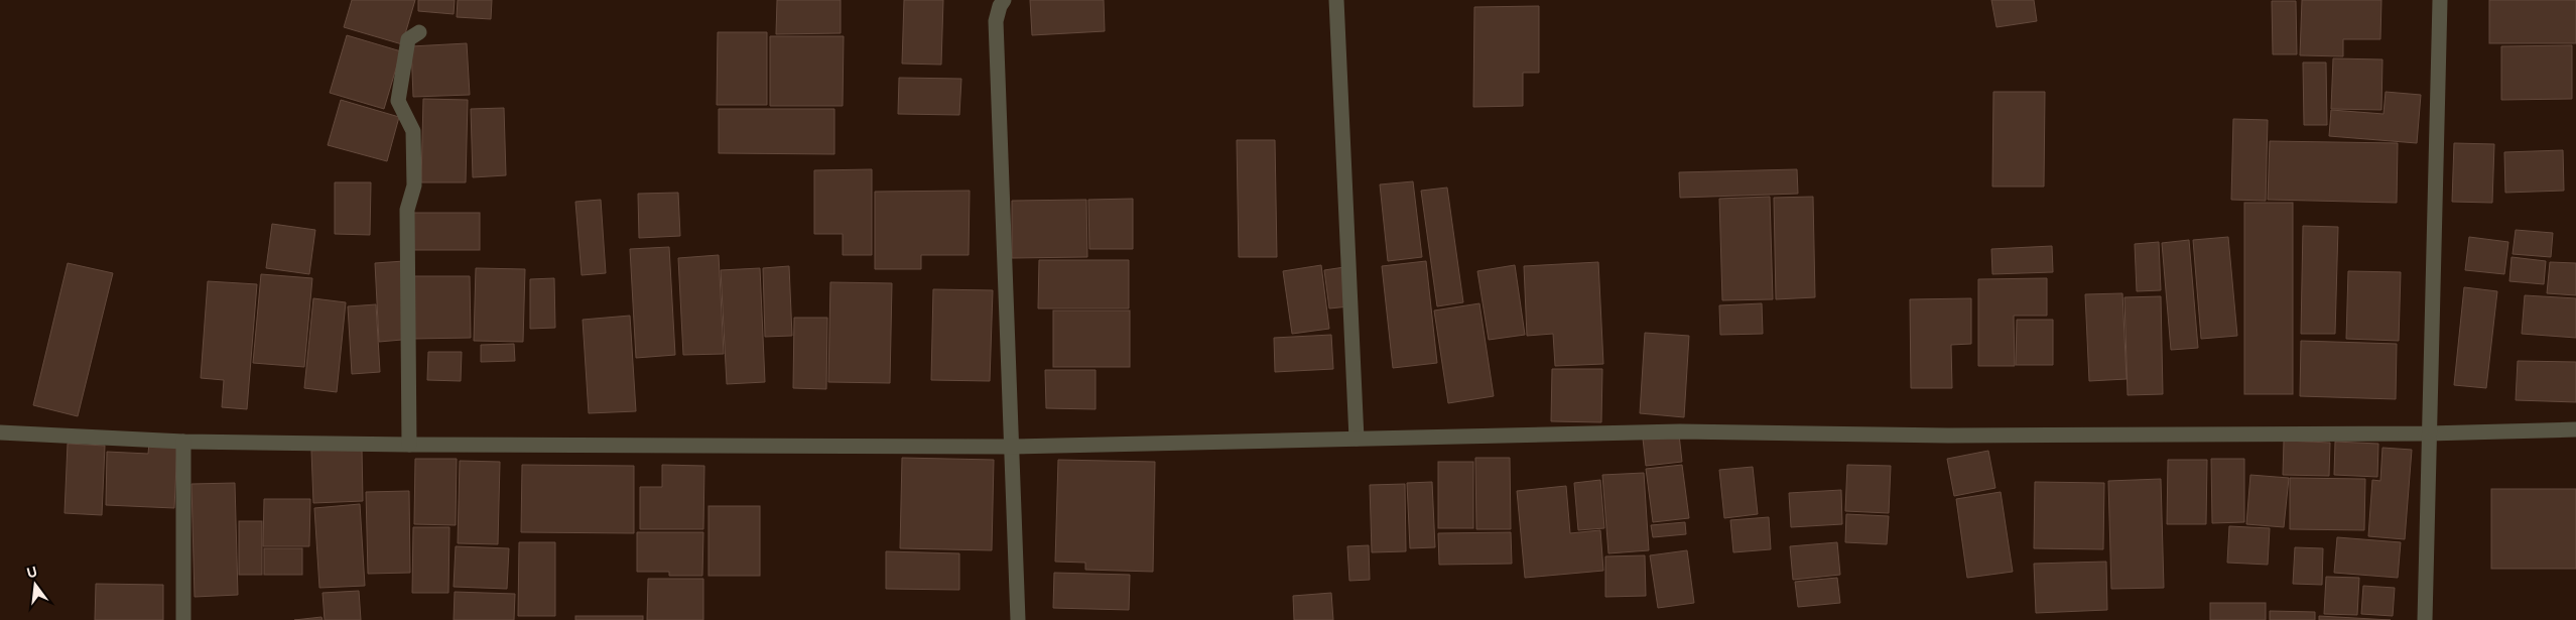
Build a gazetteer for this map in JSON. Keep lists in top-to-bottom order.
{
  "north": "top"
}
